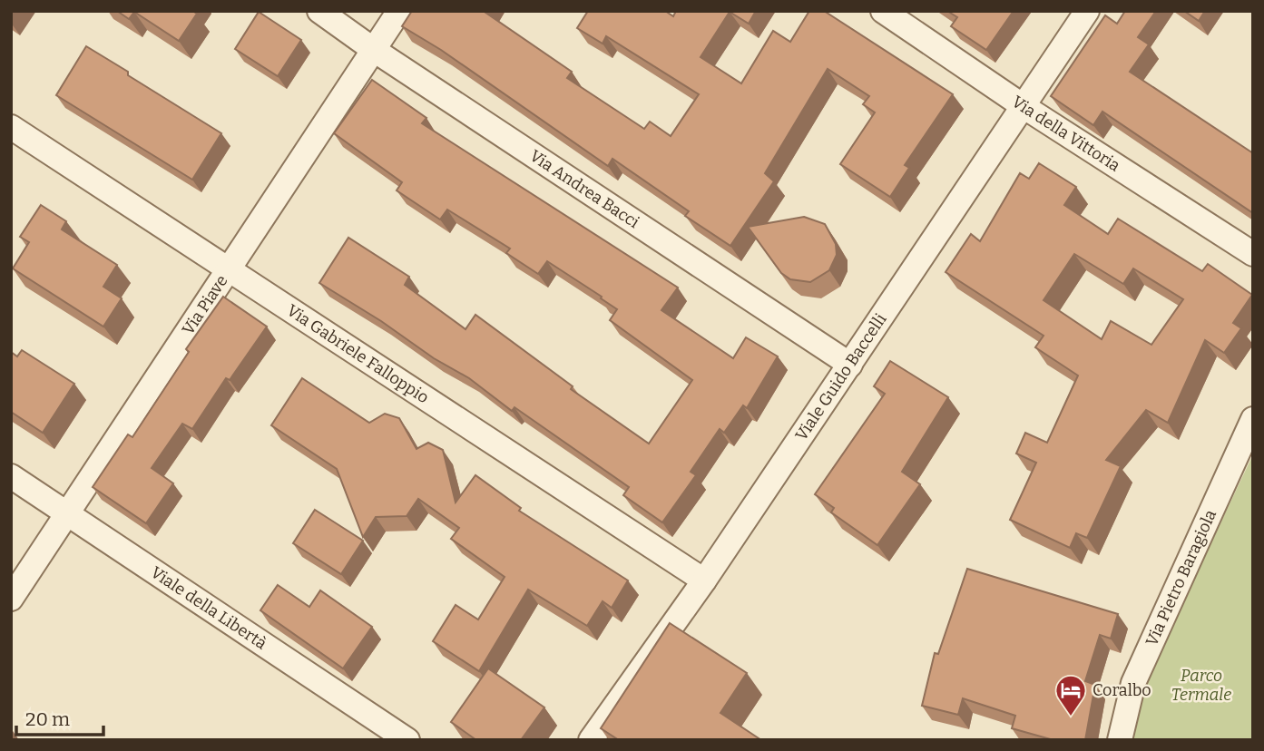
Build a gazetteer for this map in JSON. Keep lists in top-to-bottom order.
{
  "streets": {
    "street": [
      "Via della Vittoria",
      "Via Andrea Bacci",
      "Via Piave",
      "Via Gabriele Falloppio",
      "Viale Guido Baccelli",
      "Via Pietro Baragiola",
      "Viale della Libertà"
    ]
  },
  "crossings": [
    ["Via della Vittoria", "Viale Guido Baccelli"],
    ["Via Andrea Bacci", "Via Piave"],
    ["Via Andrea Bacci", "Viale Guido Baccelli"],
    ["Via Piave", "Via Gabriele Falloppio"],
    ["Via Piave", "Viale della Libertà"],
    ["Via Gabriele Falloppio", "Viale Guido Baccelli"]
  ],
  "parks": ["Parco Termale"],
  "places": {
    "hotel": ["Coralbo"]
  },
  "scale_bar": "20 m"
}
